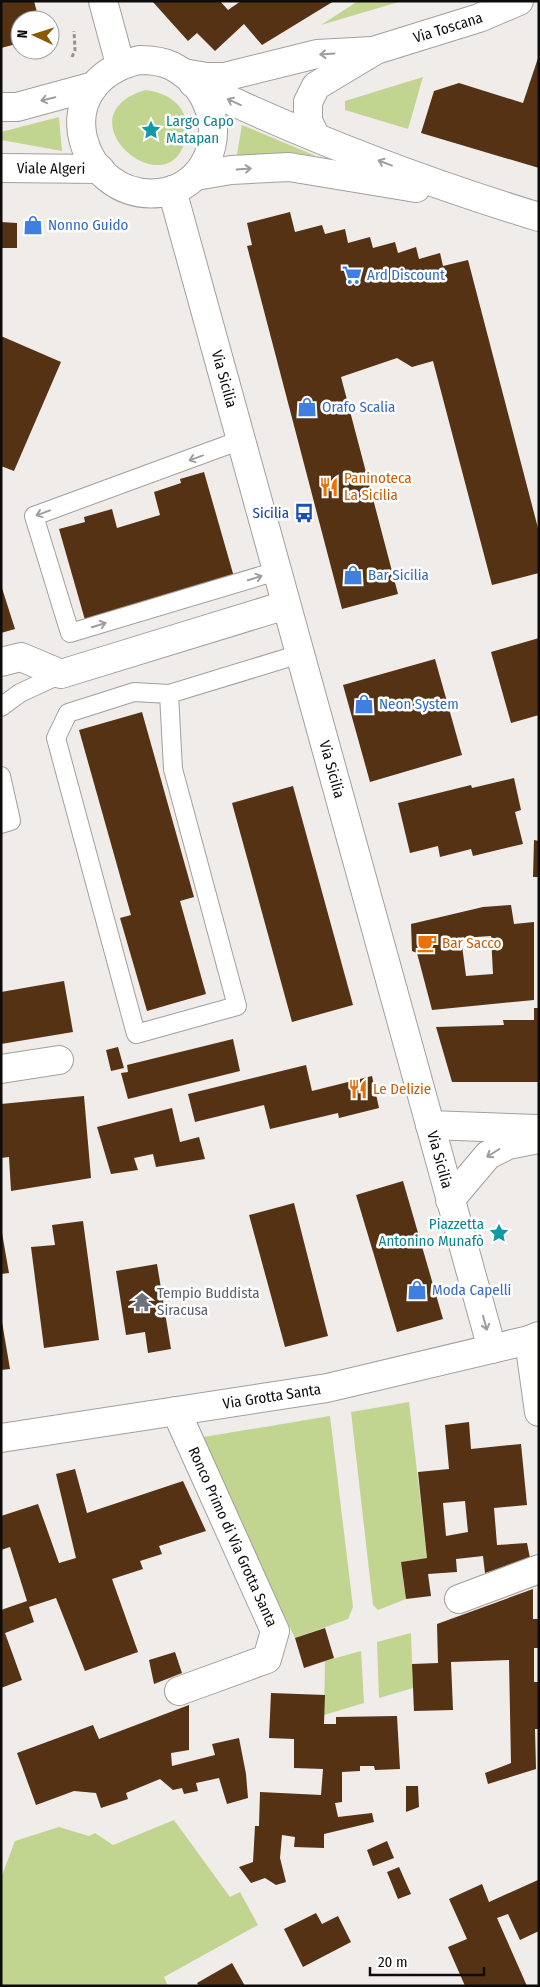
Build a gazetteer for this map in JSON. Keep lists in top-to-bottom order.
{
  "streets": {
    "street": [
      "Via Toscana",
      "Viale Algeri",
      "Via Sicilia",
      "Via Grotta Santa",
      "Ronco Primo di Via Grotta Santa"
    ]
  },
  "crossings": [
    ["Viale Algeri", "Via Sicilia"],
    ["Via Sicilia", "Via Grotta Santa"],
    ["Via Grotta Santa", "Ronco Primo di Via Grotta Santa"]
  ],
  "places": {
    "place": ["Largo Capo Matapan", "Piazzetta Antonino Munafò"],
    "shop": [
      "Nonno Guido",
      "Orafo Scalia",
      "Bar Sicilia",
      "Neon System",
      "Moda Capelli"
    ],
    "supermarket": ["Ard Discount"],
    "restaurant": ["Paninoteca La Sicilia", "Le Delizie"],
    "bus stop": ["Sicilia"],
    "cafe": ["Bar Sacco"],
    "temple": ["Tempio Buddista Siracusa"]
  },
  "scale_bar": "20 m",
  "north": "left"
}
